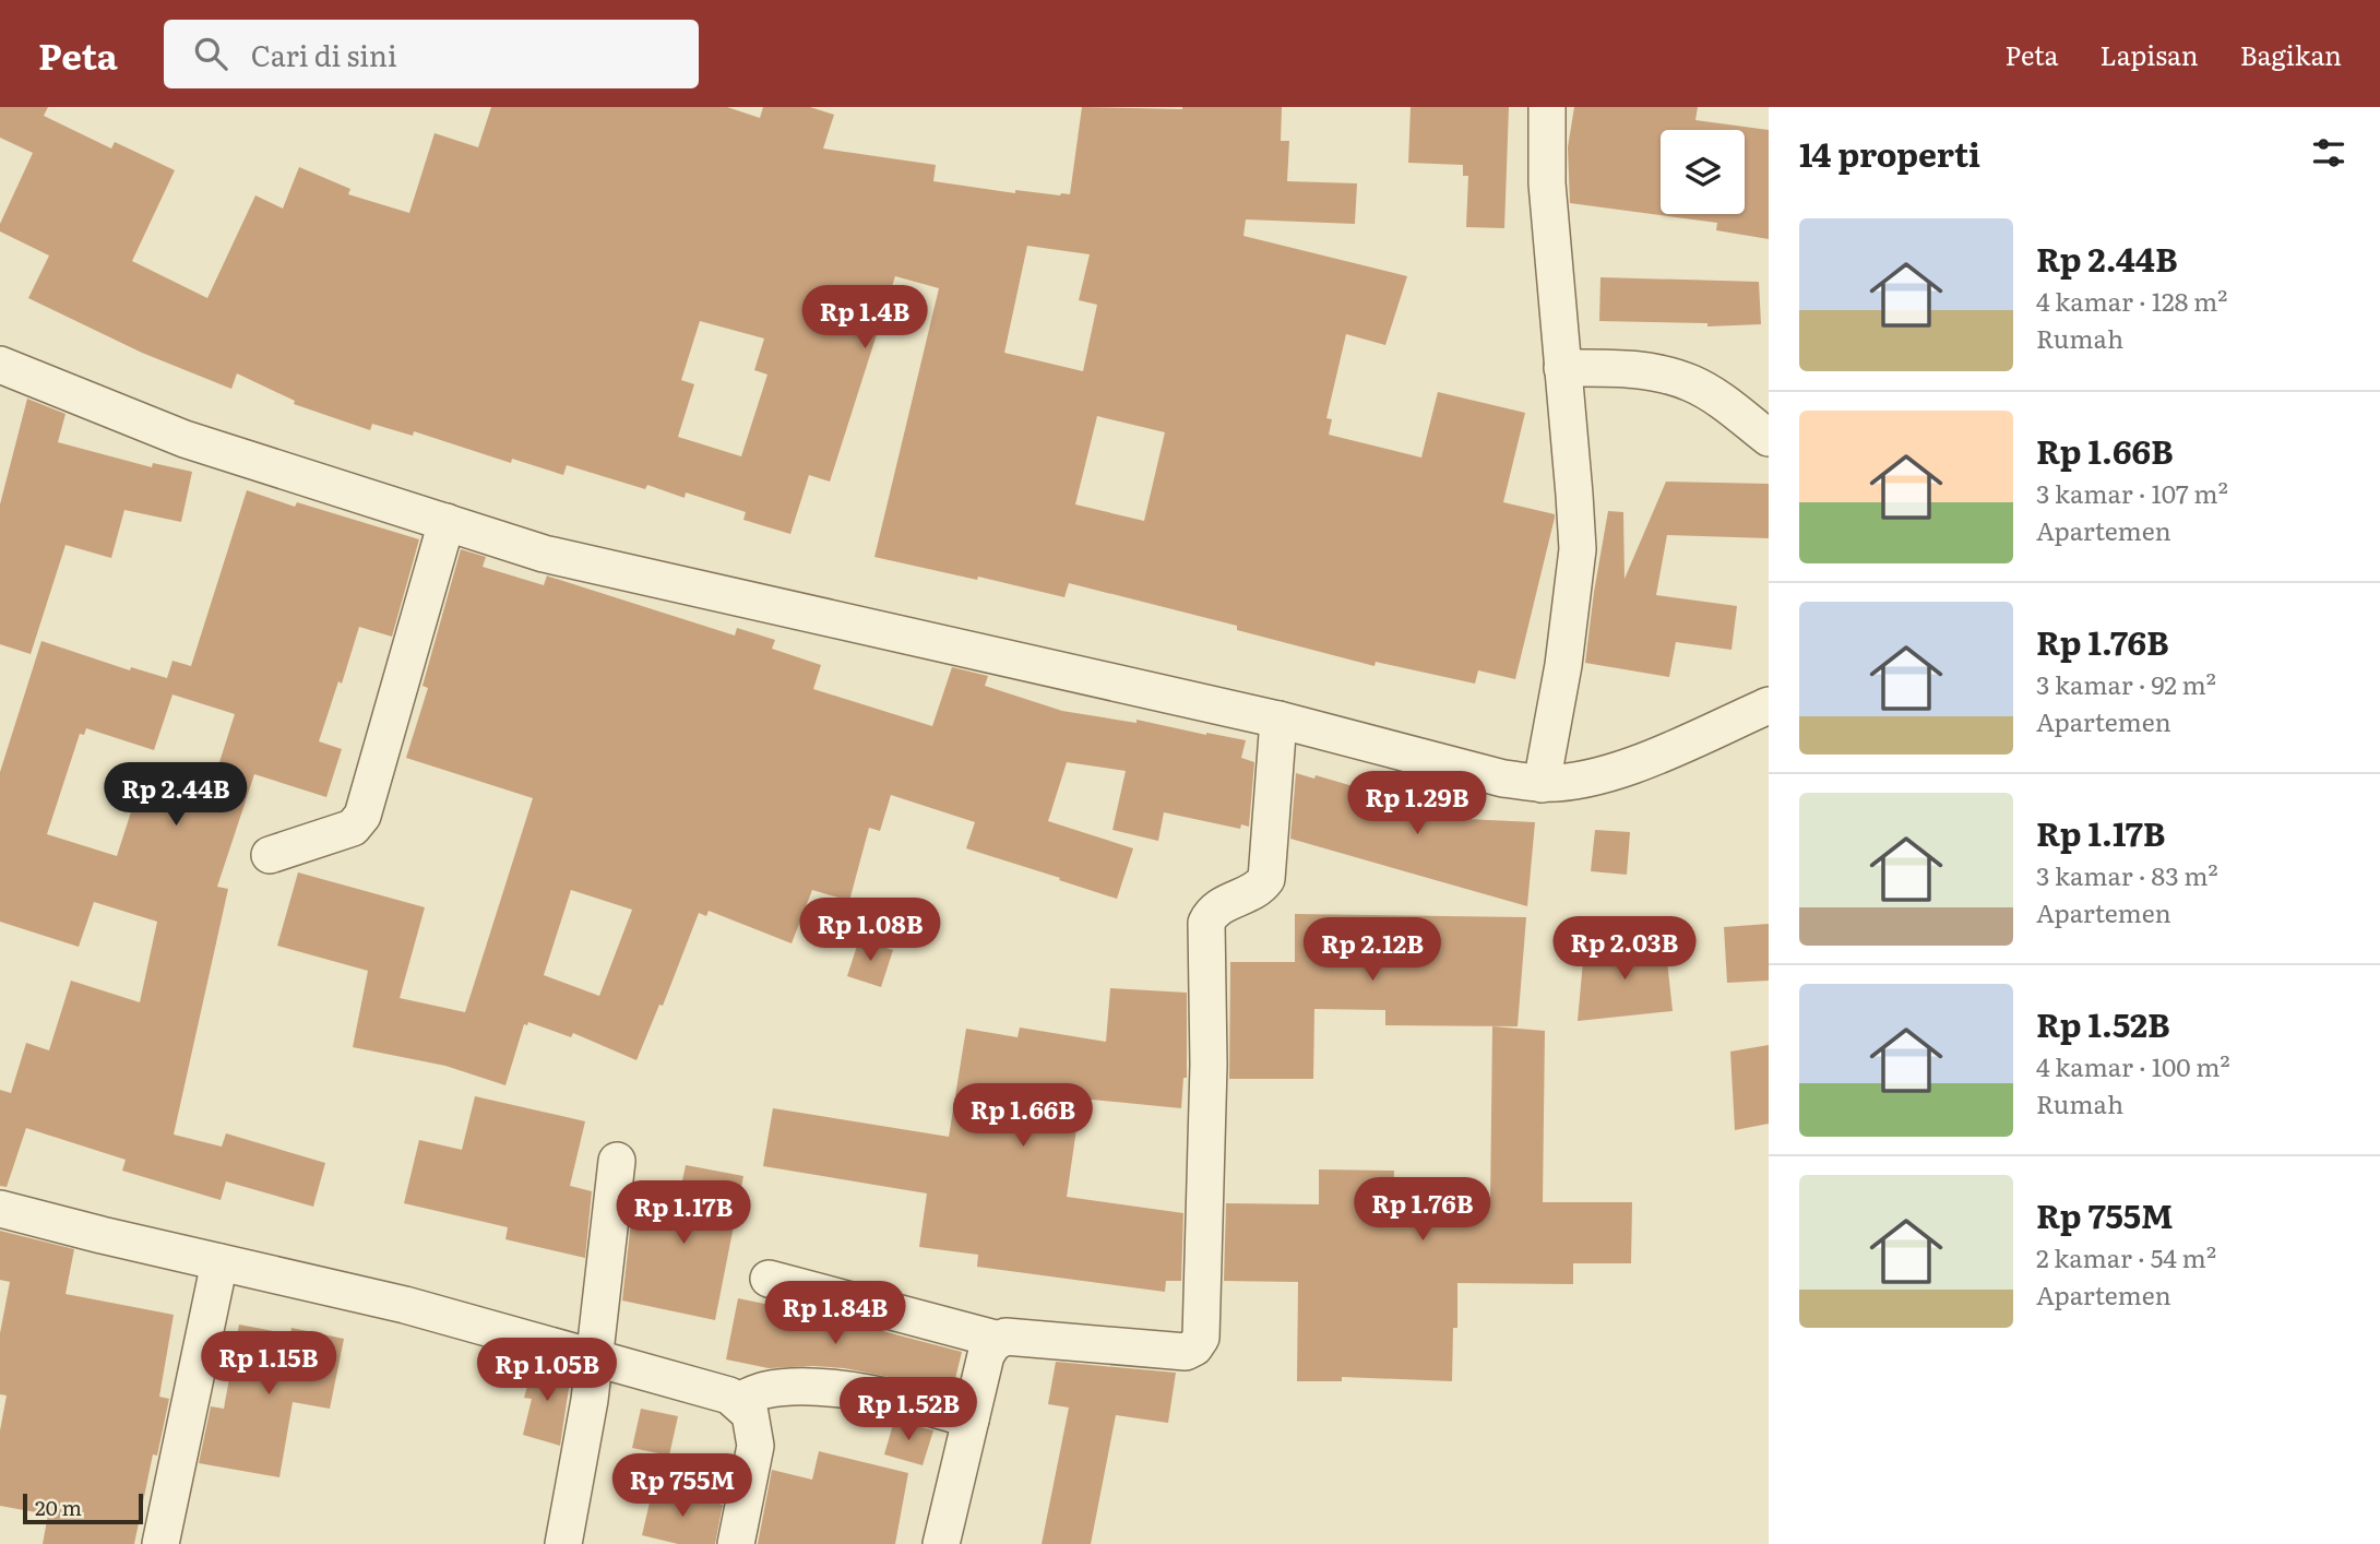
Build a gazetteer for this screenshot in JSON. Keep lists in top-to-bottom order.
{
  "scale_bar": "20 m",
  "page": {
    "header": "Peta",
    "search": "Cari di sini",
    "nav": ["Peta", "Lapisan", "Bagikan"],
    "heading": "14 properti",
    "list": [
      {
        "name": "Rp 2.44B",
        "note": "4 kamar · 128 m² · Rumah"
      },
      {
        "name": "Rp 1.66B",
        "note": "3 kamar · 107 m² · Apartemen"
      },
      {
        "name": "Rp 1.76B",
        "note": "3 kamar · 92 m² · Apartemen"
      },
      {
        "name": "Rp 1.17B",
        "note": "3 kamar · 83 m² · Apartemen"
      },
      {
        "name": "Rp 1.52B",
        "note": "4 kamar · 100 m² · Rumah"
      },
      {
        "name": "Rp 755M",
        "note": "2 kamar · 54 m² · Apartemen"
      }
    ],
    "price": [
      "Rp 1.4B",
      "Rp 2.44B",
      "Rp 1.29B",
      "Rp 1.08B",
      "Rp 2.03B",
      "Rp 2.12B",
      "Rp 1.66B",
      "Rp 1.76B",
      "Rp 1.17B",
      "Rp 1.84B",
      "Rp 1.15B",
      "Rp 1.05B",
      "Rp 1.52B",
      "Rp 755M"
    ],
    "scale": "20 m"
  }
}
